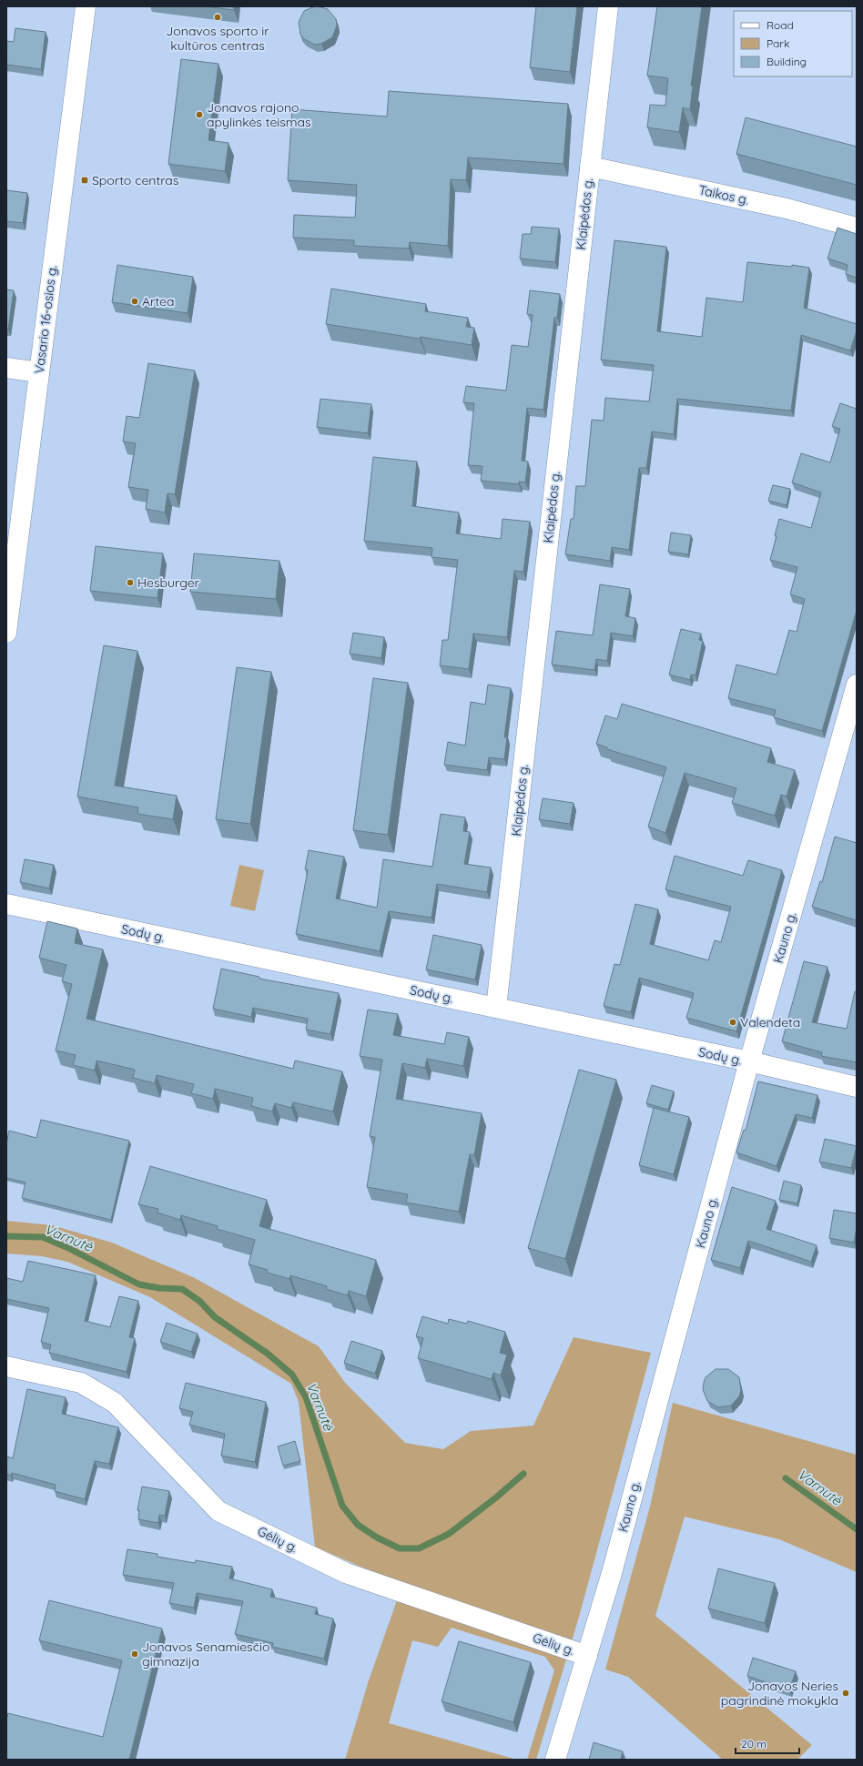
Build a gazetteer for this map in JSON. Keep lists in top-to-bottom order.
{
  "streets": {
    "main road": [
      "Taikos g.",
      "Klaipėdos g.",
      "Vasario 16-osios g.",
      "Sodų g.",
      "Kauno g.",
      "Gėlių g."
    ]
  },
  "crossings": [
    ["Taikos g.", "Klaipėdos g."],
    ["Klaipėdos g.", "Sodų g."],
    ["Sodų g.", "Kauno g."],
    ["Kauno g.", "Gėlių g."]
  ],
  "water": ["Varnutė"],
  "places": {
    "other": [
      "Jonavos sporto ir kultūros centras",
      "Jonavos rajono apylinkės teismas",
      "Artea",
      "Hesburger",
      "Valendeta",
      "Jonavos Senamiesčio gimnazija",
      "Jonavos Neries pagrindinė mokykla"
    ],
    "transit": ["Sporto centras"]
  },
  "legend": ["Road", "Park", "Building"],
  "scale_bar": "20 m"
}
